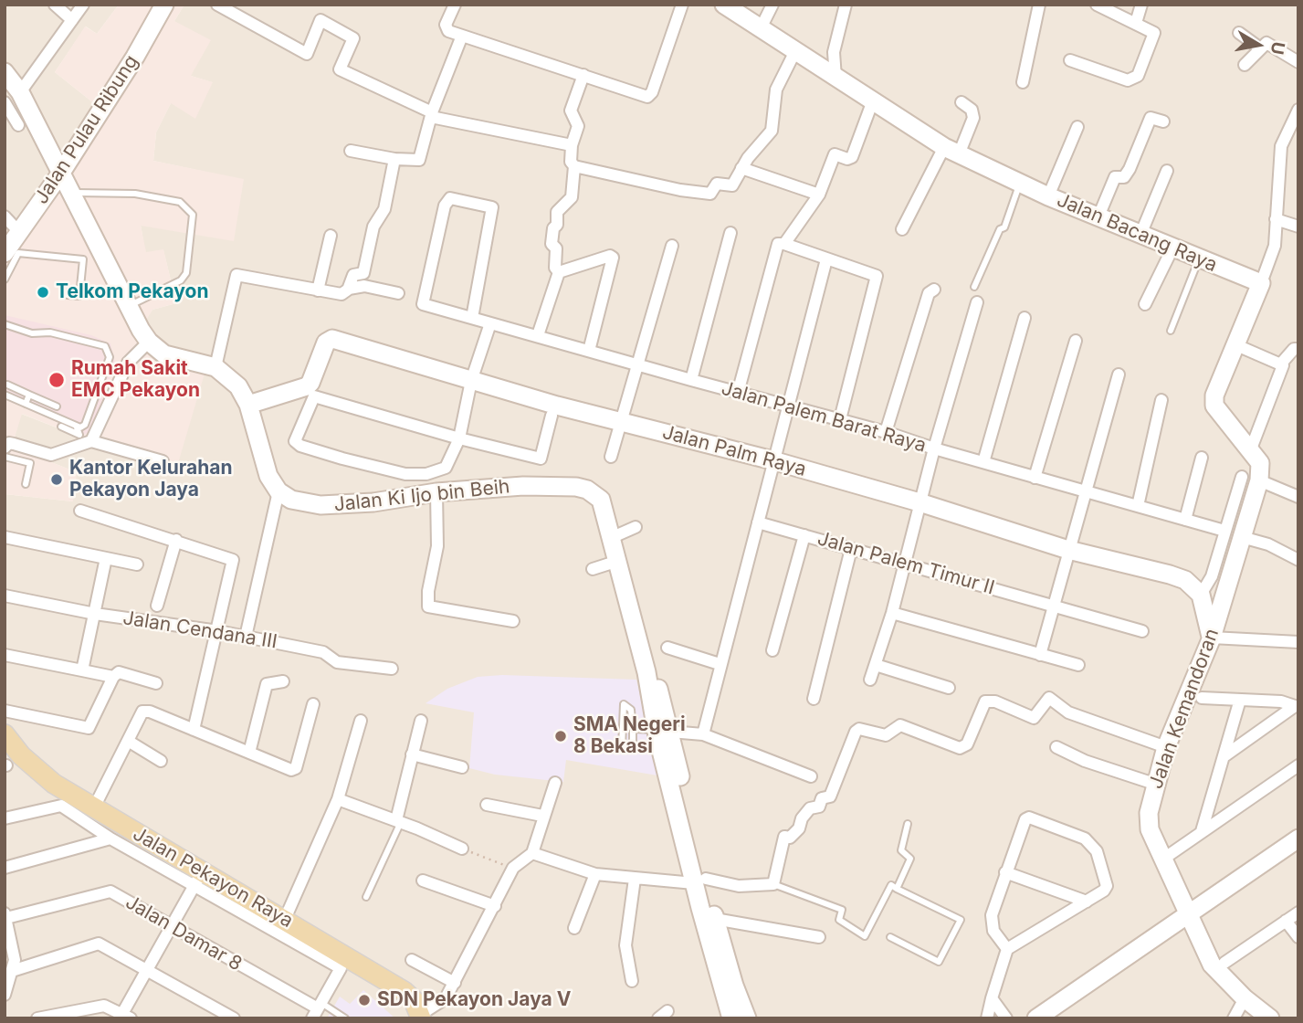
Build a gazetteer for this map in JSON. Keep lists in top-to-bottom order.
{
  "streets": {
    "main road": ["Jalan Pekayon Raya"],
    "street": [
      "Jalan Pulau Ribung",
      "Jalan Bacang Raya",
      "Jalan Palem Barat Raya",
      "Jalan Palm Raya",
      "Jalan Ki Ijo bin Beih",
      "Jalan Palem Timur II",
      "Jalan Cendana III",
      "Jalan Kemandoran",
      "Jalan Damar 8"
    ]
  },
  "places": [
    "Telkom Pekayon",
    "Rumah Sakit EMC Pekayon",
    "Kantor Kelurahan Pekayon Jaya",
    "SMA Negeri 8 Bekasi",
    "SDN Pekayon Jaya V"
  ],
  "north": "right"
}
